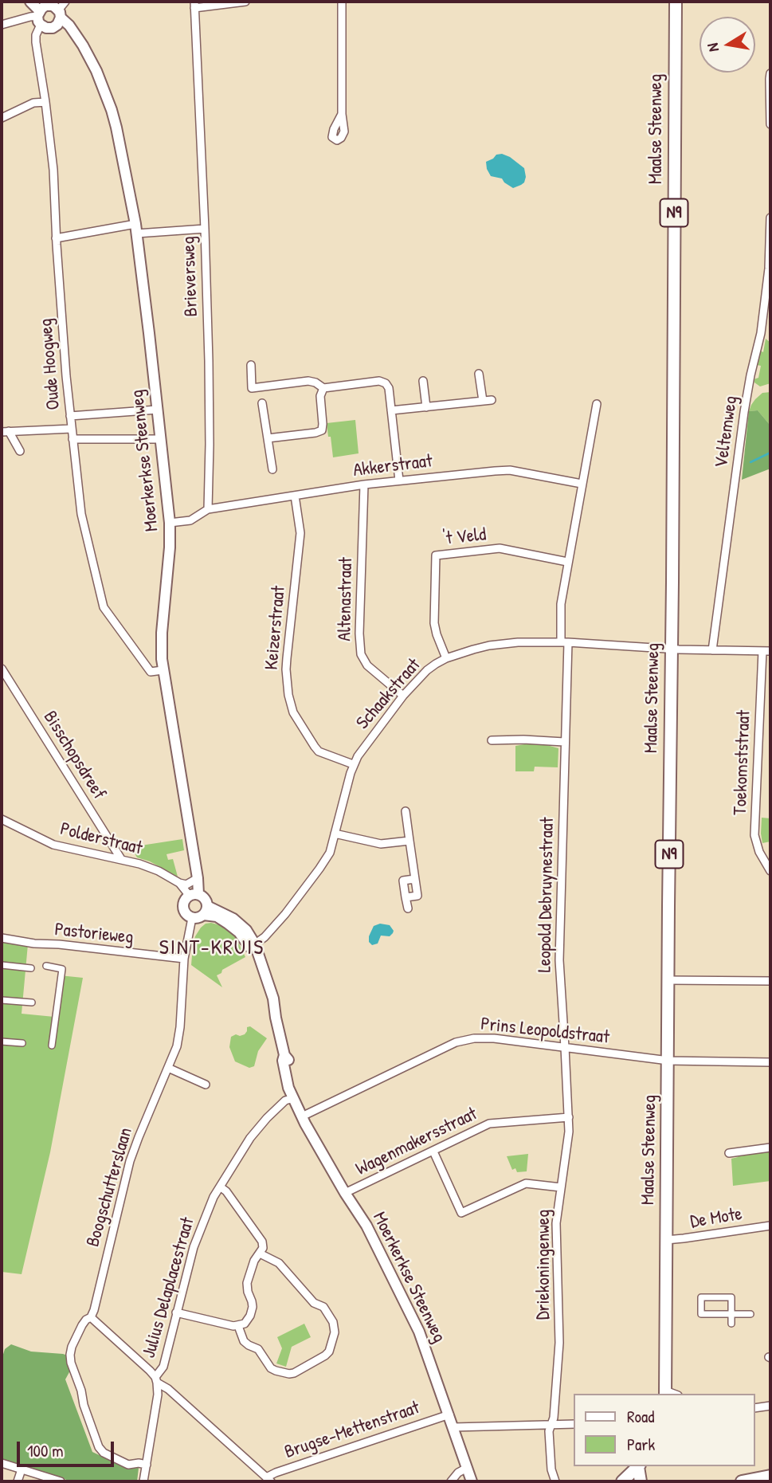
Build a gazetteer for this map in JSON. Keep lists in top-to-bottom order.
{
  "streets": {
    "main road": ["Maalse Steenweg", "N9"],
    "street": [
      "Brieversweg",
      "Oude Hoogweg",
      "Veltemweg",
      "Moerkerkse Steenweg",
      "Akkerstraat",
      "'t Veld",
      "Altenastraat",
      "Keizerstraat",
      "Schaakstraat",
      "Bisschopsdreef",
      "Toekomststraat",
      "Polderstraat",
      "Leopold Debruynestraat",
      "Pastorieweg",
      "Prins Leopoldstraat",
      "Wagenmakersstraat",
      "Boogschutterslaan",
      "De Mote",
      "Driekoningenweg",
      "Julius Delaplacestraat",
      "Brugse-Mettenstraat"
    ]
  },
  "crossings": [
    ["Maalse Steenweg", "Schaakstraat"],
    ["Maalse Steenweg", "Prins Leopoldstraat"],
    ["Maalse Steenweg", "De Mote"],
    ["Brieversweg", "Akkerstraat"],
    ["Oude Hoogweg", "Moerkerkse Steenweg"],
    ["Veltemweg", "Schaakstraat"],
    ["Moerkerkse Steenweg", "Schaakstraat"],
    ["Moerkerkse Steenweg", "Polderstraat"],
    ["Moerkerkse Steenweg", "Prins Leopoldstraat"],
    ["Moerkerkse Steenweg", "Wagenmakersstraat"],
    ["Moerkerkse Steenweg", "Boogschutterslaan"],
    ["Moerkerkse Steenweg", "Julius Delaplacestraat"],
    ["Moerkerkse Steenweg", "Brugse-Mettenstraat"],
    ["Akkerstraat", "Altenastraat"],
    ["Akkerstraat", "Keizerstraat"],
    ["Akkerstraat", "Leopold Debruynestraat"],
    ["'t Veld", "Schaakstraat"],
    ["'t Veld", "Leopold Debruynestraat"],
    ["Altenastraat", "Schaakstraat"],
    ["Keizerstraat", "Schaakstraat"],
    ["Schaakstraat", "Toekomststraat"],
    ["Schaakstraat", "Leopold Debruynestraat"],
    ["Bisschopsdreef", "Polderstraat"],
    ["Polderstraat", "Boogschutterslaan"],
    ["Leopold Debruynestraat", "Prins Leopoldstraat"],
    ["Leopold Debruynestraat", "Driekoningenweg"],
    ["Pastorieweg", "Boogschutterslaan"],
    ["Prins Leopoldstraat", "Driekoningenweg"],
    ["Wagenmakersstraat", "Driekoningenweg"],
    ["Boogschutterslaan", "Julius Delaplacestraat"]
  ],
  "districts": ["SINT-KRUIS"],
  "legend": ["Road", "Park"],
  "scale_bar": "100 m",
  "north": "left"
}
